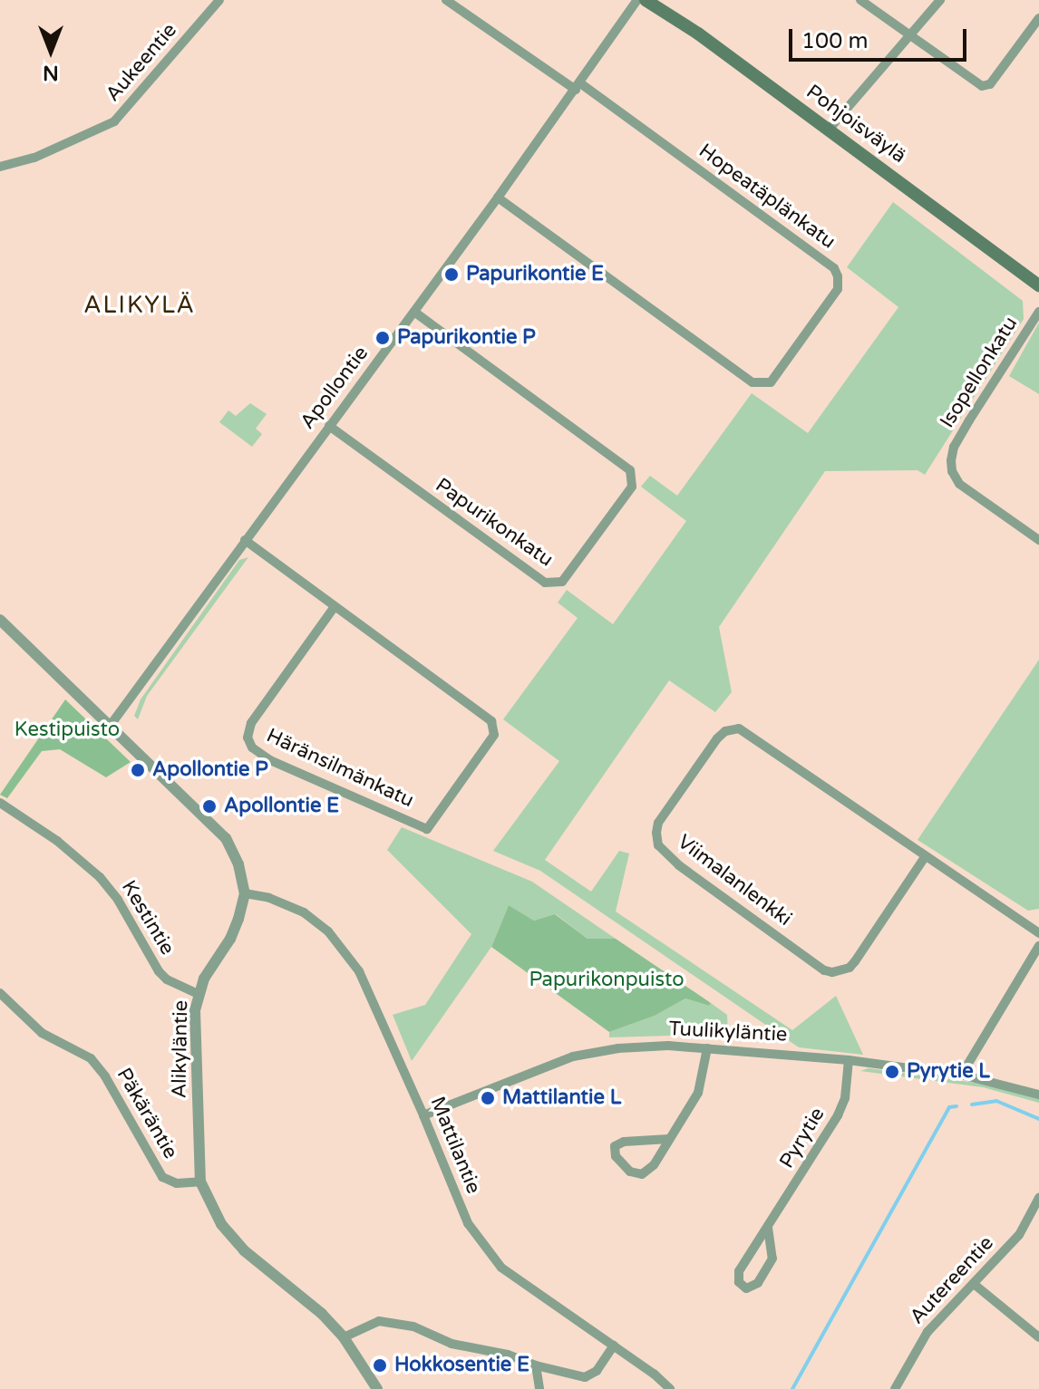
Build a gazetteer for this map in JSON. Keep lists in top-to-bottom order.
{
  "streets": {
    "main road": ["Pohjoisväylä"],
    "street": [
      "Aukeentie",
      "Hopeatäplänkatu",
      "Isopellonkatu",
      "Apollontie",
      "Papurikonkatu",
      "Häränsilmänkatu",
      "Viimalanlenkki",
      "Kestintie",
      "Tuulikyläntie",
      "Alikyläntie",
      "Päkäräntie",
      "Pyrytie",
      "Mattilantie",
      "Autereentie"
    ]
  },
  "crossings": [
    ["Hopeatäplänkatu", "Apollontie"],
    ["Apollontie", "Papurikonkatu"],
    ["Apollontie", "Häränsilmänkatu"],
    ["Kestintie", "Alikyläntie"],
    ["Tuulikyläntie", "Pyrytie"],
    ["Tuulikyläntie", "Mattilantie"],
    ["Alikyläntie", "Päkäräntie"],
    ["Alikyläntie", "Mattilantie"]
  ],
  "districts": ["ALIKYLÄ"],
  "parks": ["Kestipuisto", "Papurikonpuisto"],
  "places": [
    "Papurikontie E",
    "Papurikontie P",
    "Apollontie P",
    "Apollontie E",
    "Pyrytie L",
    "Mattilantie L",
    "Hokkosentie E"
  ],
  "scale_bar": "100 m",
  "north": "bottom"
}
